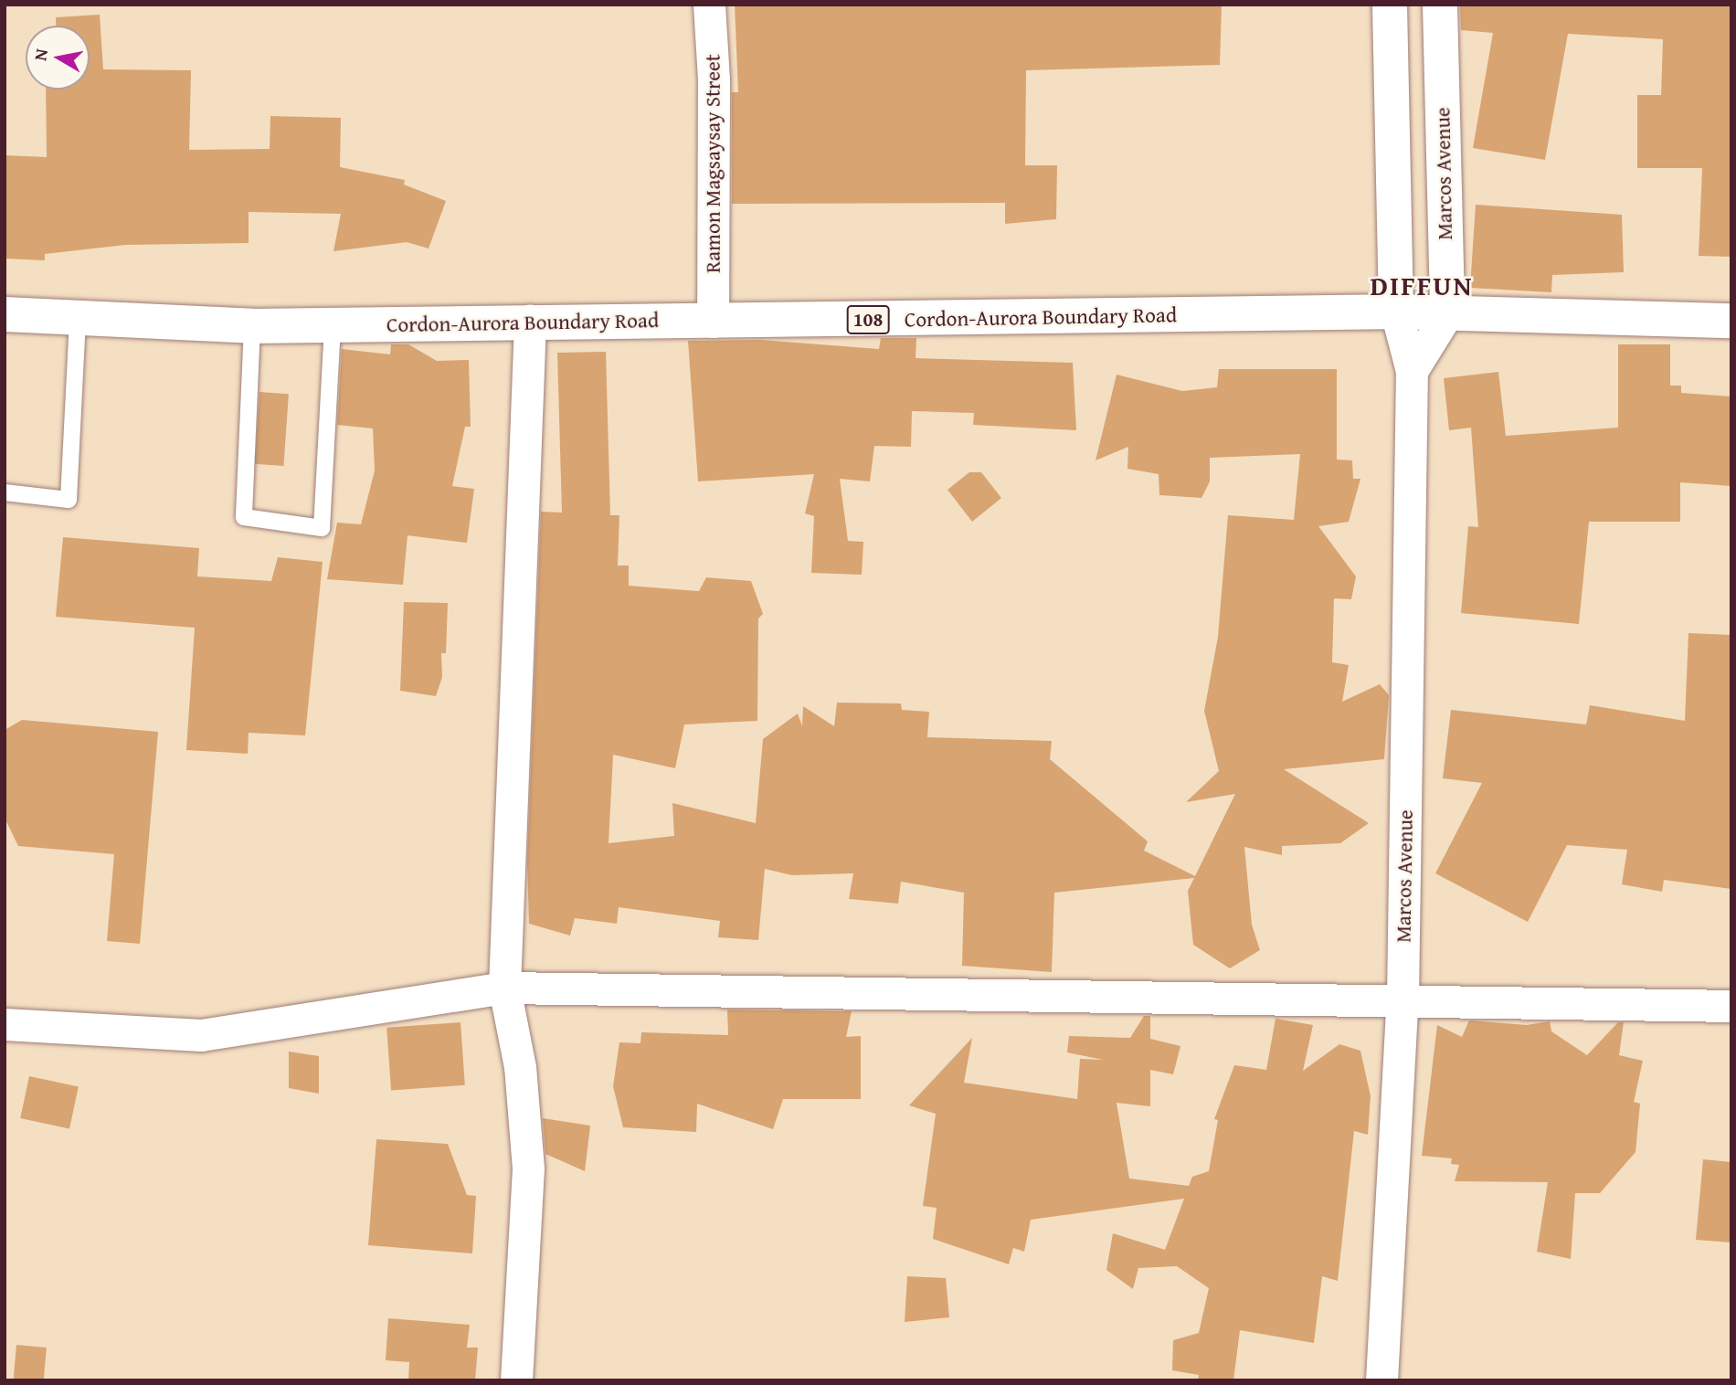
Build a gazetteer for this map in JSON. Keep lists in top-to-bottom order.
{
  "streets": {
    "main road": ["Marcos Avenue", "Cordon-Aurora Boundary Road", "108"],
    "street": ["Ramon Magsaysay Street"]
  },
  "crossings": [
    ["Ramon Magsaysay Street", "Cordon-Aurora Boundary Road"],
    ["Marcos Avenue", "Cordon-Aurora Boundary Road"]
  ],
  "districts": ["DIFFUN"],
  "north": "left"
}
